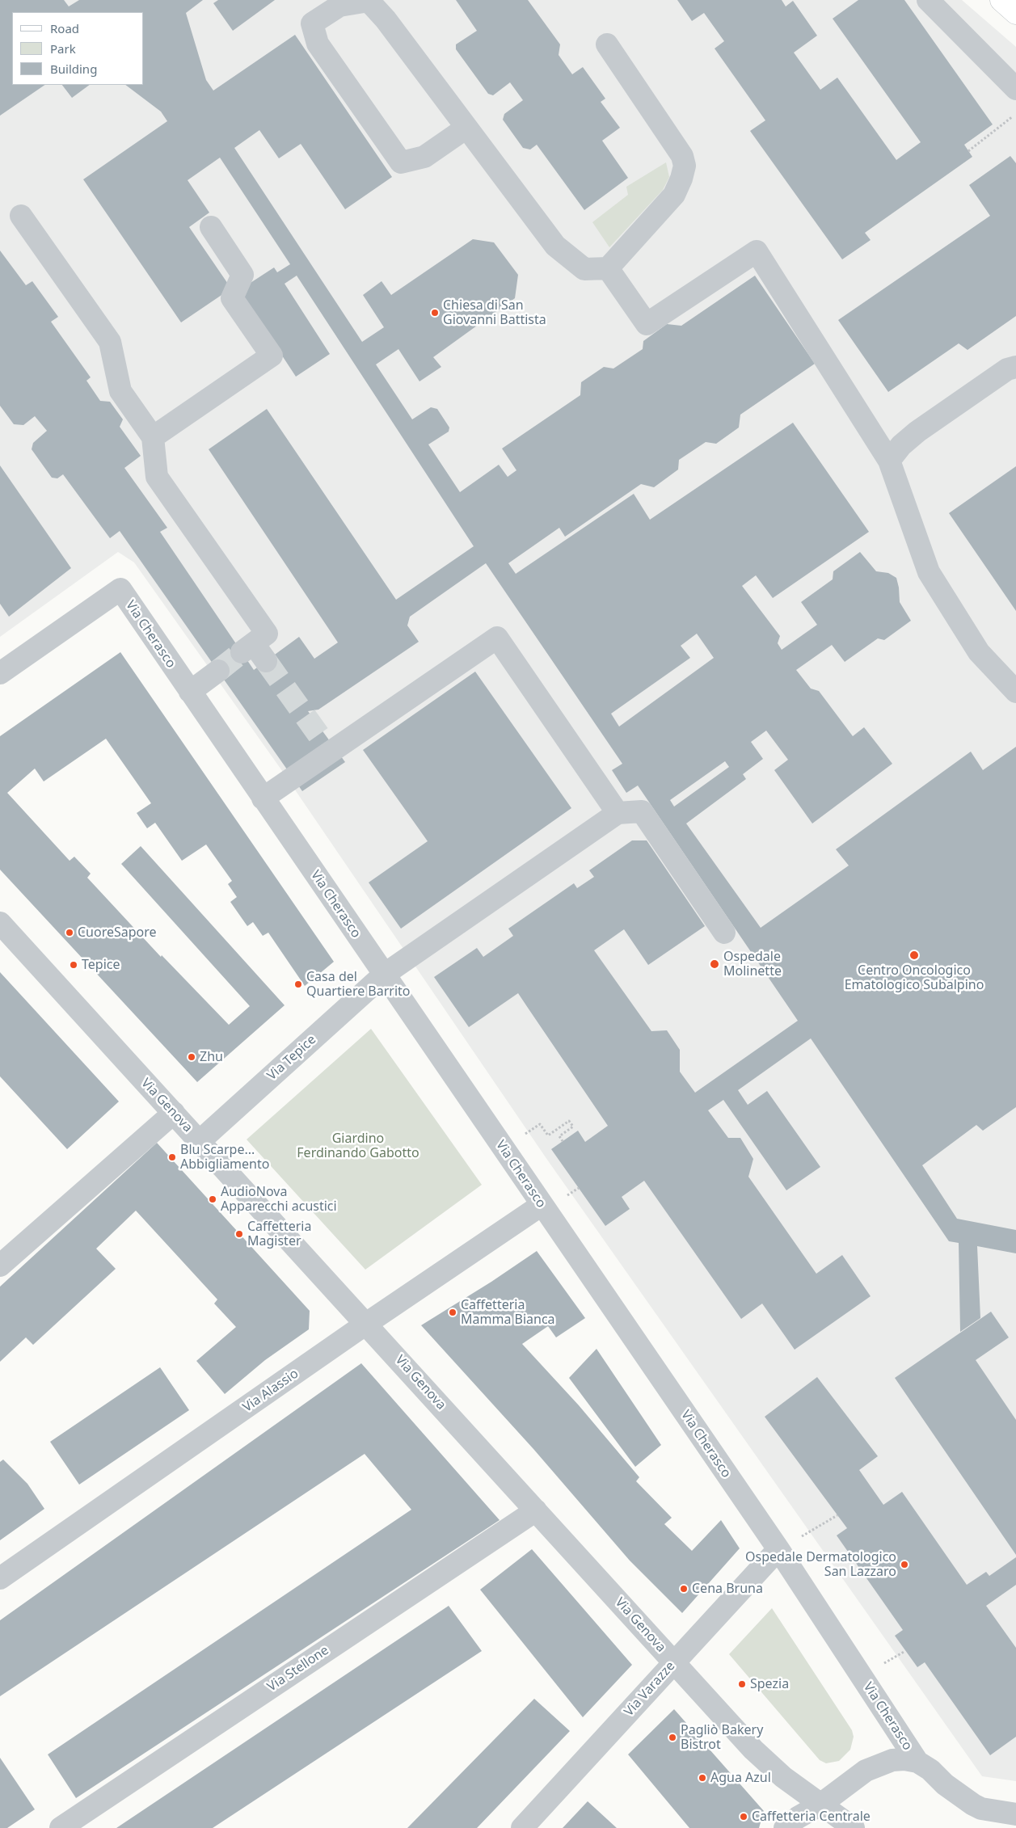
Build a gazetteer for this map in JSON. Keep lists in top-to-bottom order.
{
  "streets": {
    "street": [
      "Via Cherasco",
      "Via Tepice",
      "Via Genova",
      "Via Alassio",
      "Via Stellone",
      "Via Varazze"
    ]
  },
  "crossings": [
    ["Via Cherasco", "Via Tepice"],
    ["Via Cherasco", "Via Alassio"],
    ["Via Cherasco", "Via Varazze"],
    ["Via Tepice", "Via Genova"],
    ["Via Genova", "Via Alassio"],
    ["Via Genova", "Via Stellone"],
    ["Via Genova", "Via Varazze"]
  ],
  "parks": ["Giardino Ferdinando Gabotto"],
  "places": [
    "Chiesa di San Giovanni Battista",
    "CuoreSapore",
    "Centro Oncologico Ematologico Subalpino",
    "Ospedale Molinette",
    "Tepice",
    "Casa del Quartiere Barrito",
    "Zhu",
    "Blu Scarpe... Abbigliamento",
    "AudioNova Apparecchi acustici",
    "Caffetteria Magister",
    "Caffetteria Mamma Bianca",
    "Ospedale Dermatologico San Lazzaro",
    "Cena Bruna",
    "Spezia",
    "Pagliò Bakery Bistrot",
    "Agua Azul",
    "Caffetteria Centrale"
  ],
  "legend": ["Road", "Park", "Building"]
}
